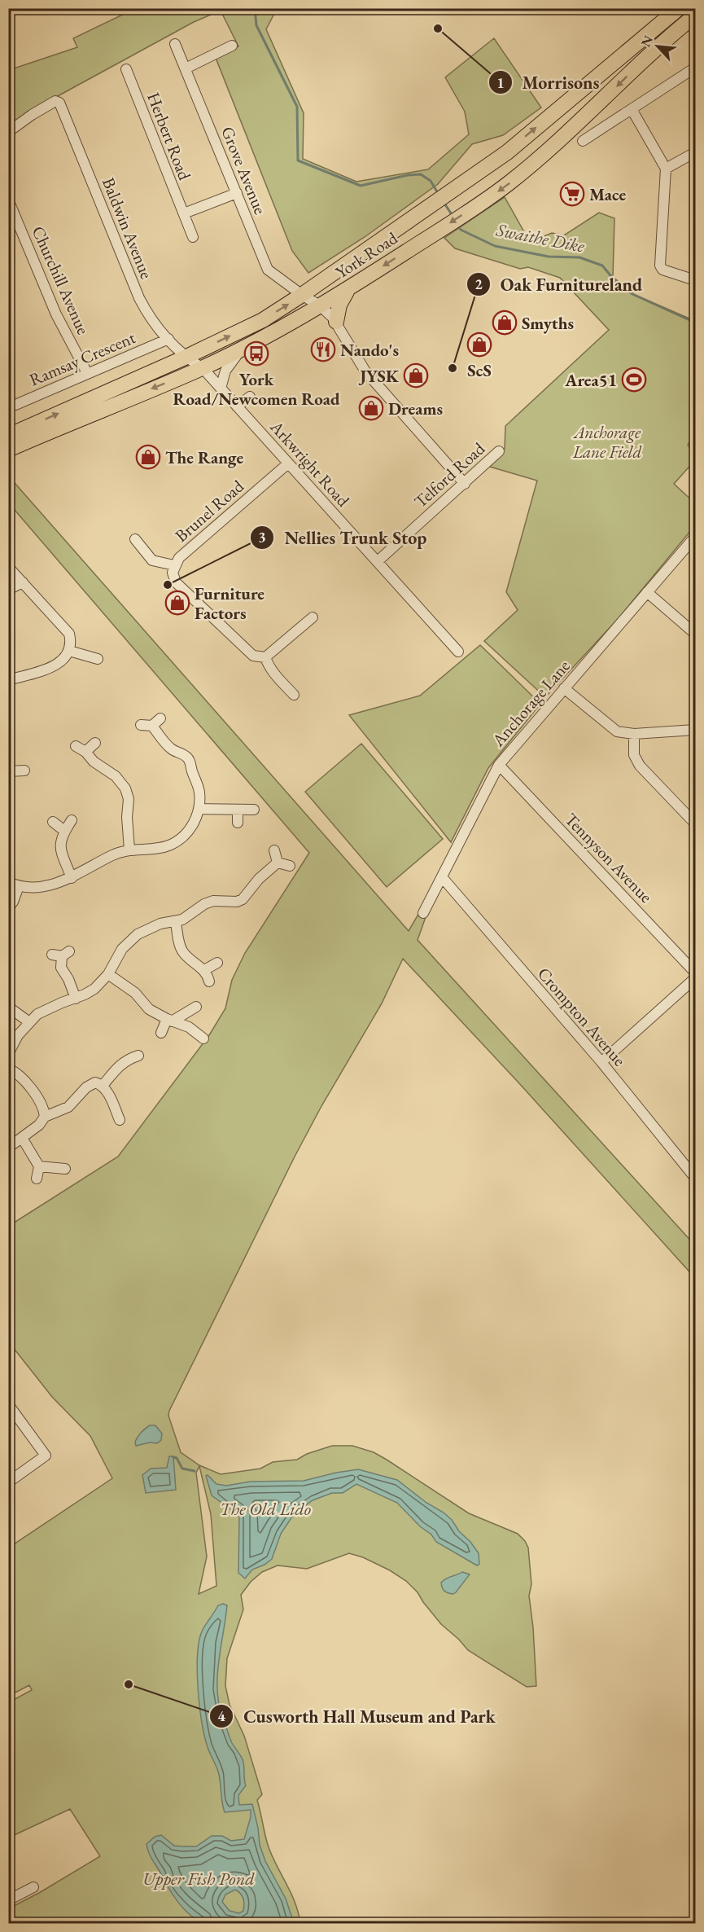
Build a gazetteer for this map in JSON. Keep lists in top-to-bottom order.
{
  "streets": {
    "highway": ["York Road"],
    "street": [
      "Herbert Road",
      "Grove Avenue",
      "Baldwin Avenue",
      "Churchill Avenue",
      "Ramsay Crescent",
      "Arkwright Road",
      "Telford Road",
      "Brunel Road",
      "Anchorage Lane",
      "Tennyson Avenue",
      "Crompton Avenue"
    ]
  },
  "crossings": [
    ["Grove Avenue", "York Road"],
    ["Grove Avenue", "Telford Road"],
    ["Baldwin Avenue", "York Road"],
    ["Baldwin Avenue", "Ramsay Crescent"],
    ["Baldwin Avenue", "Arkwright Road"],
    ["York Road", "Arkwright Road"],
    ["Churchill Avenue", "Ramsay Crescent"],
    ["Arkwright Road", "Telford Road"],
    ["Arkwright Road", "Brunel Road"],
    ["Anchorage Lane", "Tennyson Avenue"],
    ["Anchorage Lane", "Crompton Avenue"]
  ],
  "water": ["Swaithe Dike", "The Old Lido", "Upper Fish Pond"],
  "parks": ["Anchorage Lane Field"],
  "places": {
    "other": [
      "Morrisons",
      "Oak Furnitureland",
      "Nellies Trunk Stop",
      "Cusworth Hall Museum and Park"
    ],
    "supermarket": ["Mace"],
    "shop": [
      "Smyths",
      "ScS",
      "JYSK",
      "Dreams",
      "The Range",
      "Furniture Factors"
    ],
    "restaurant": ["Nando's"],
    "bus stop": ["York Road/Newcomen Road"],
    "sports": ["Area51"]
  },
  "north": "top left"
}
